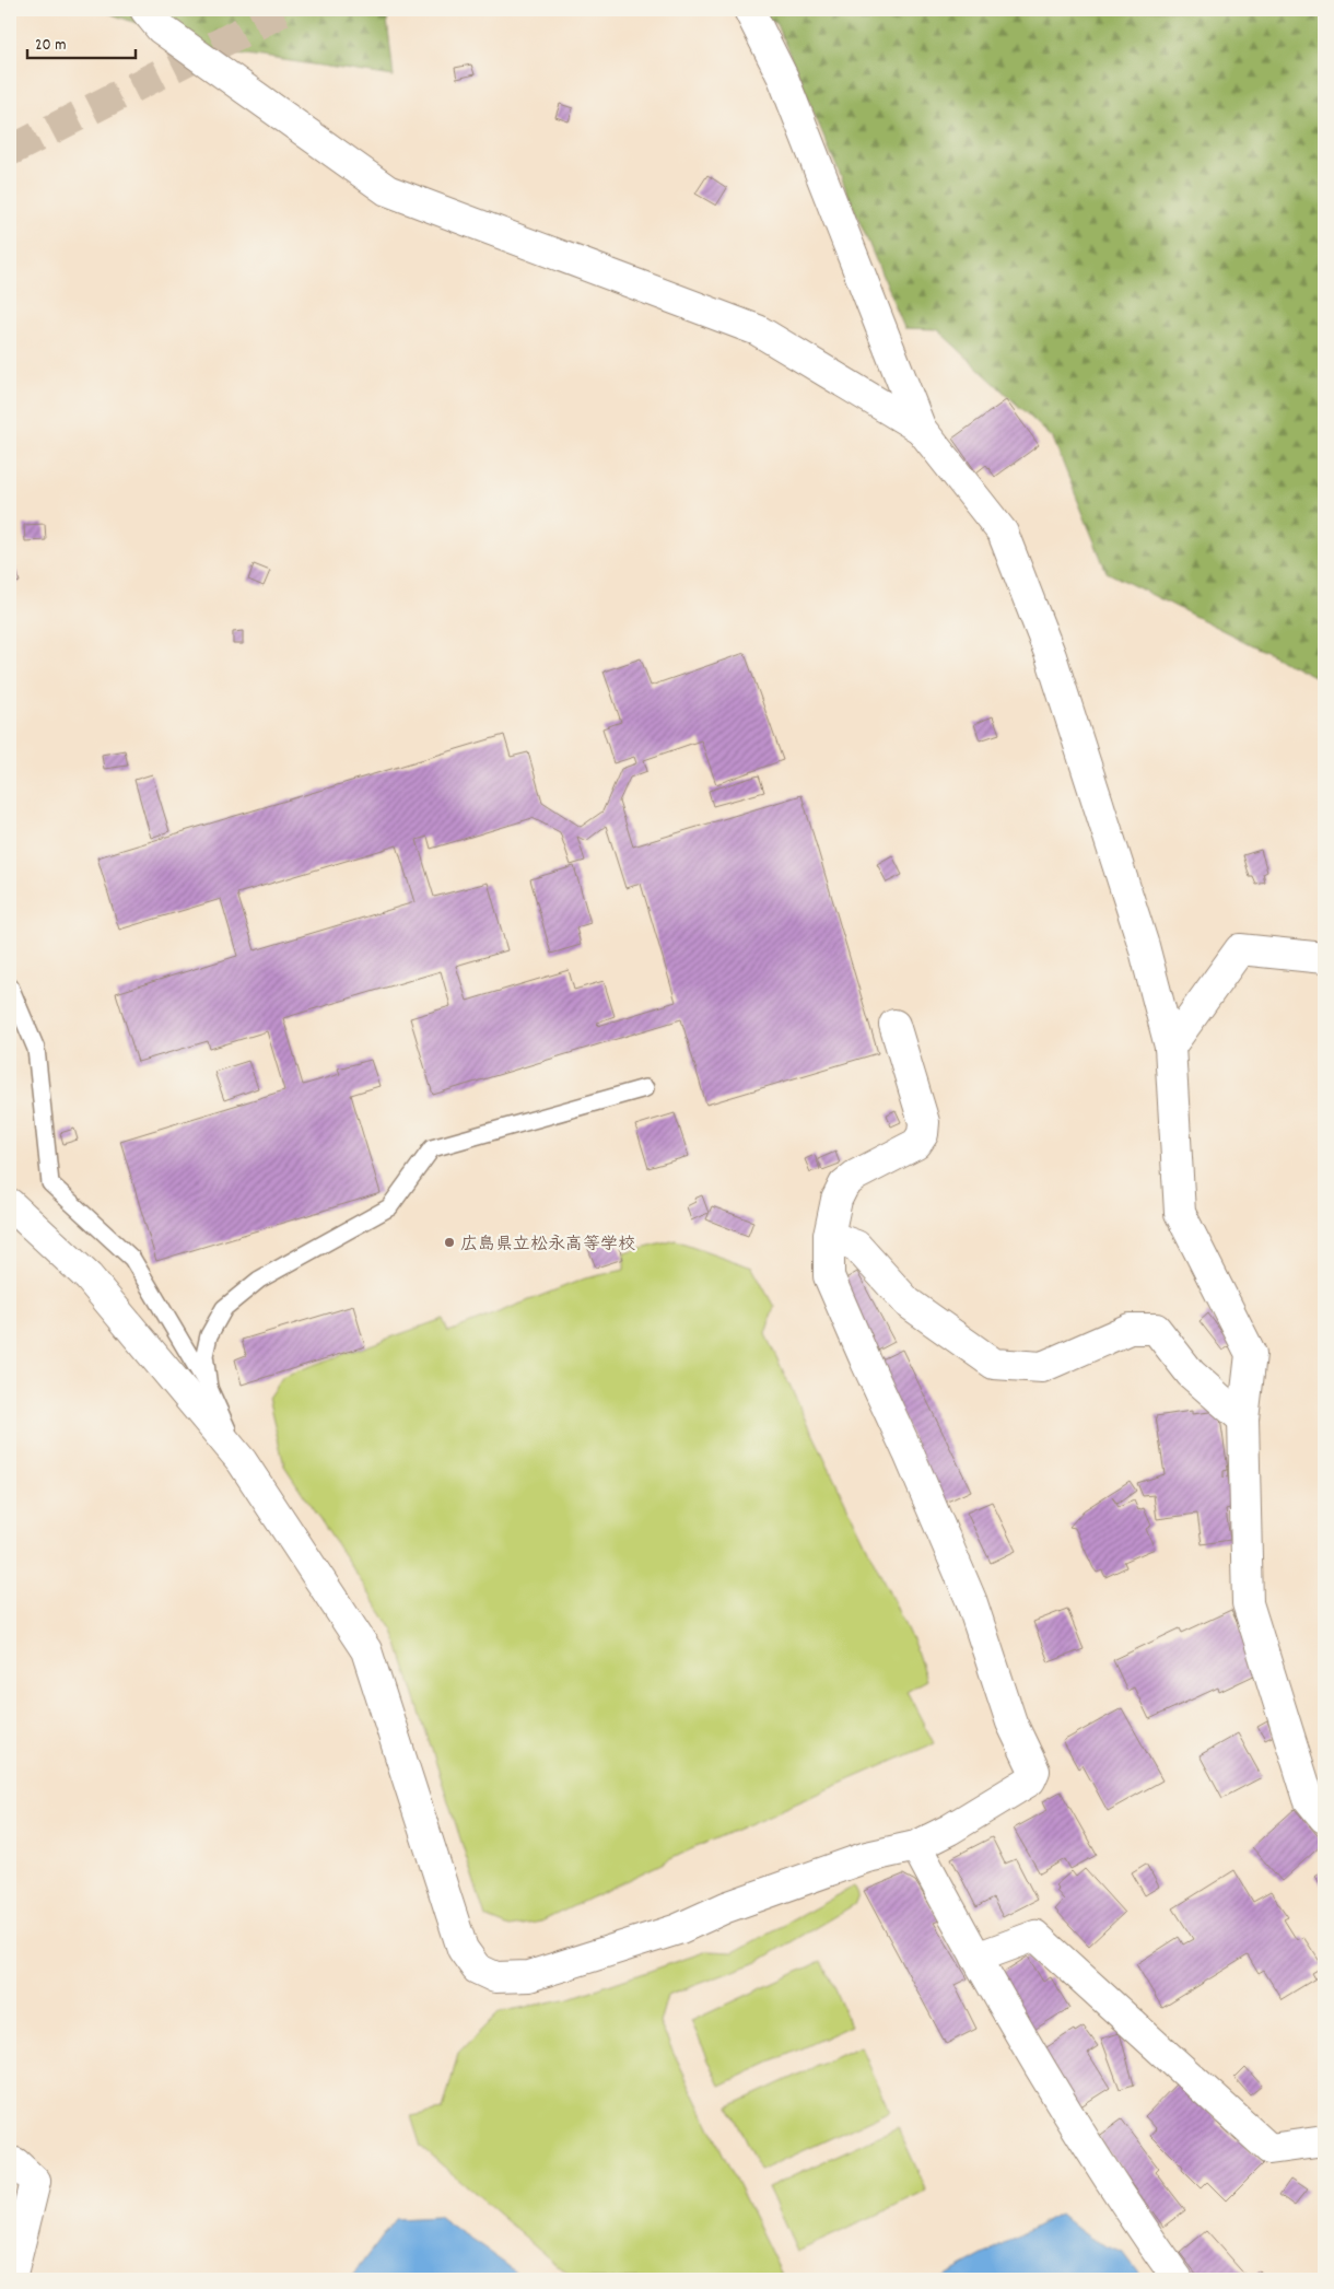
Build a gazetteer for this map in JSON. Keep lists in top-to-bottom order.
{
  "places": ["広島県立松永高等学校"],
  "scale_bar": "20 m"
}
